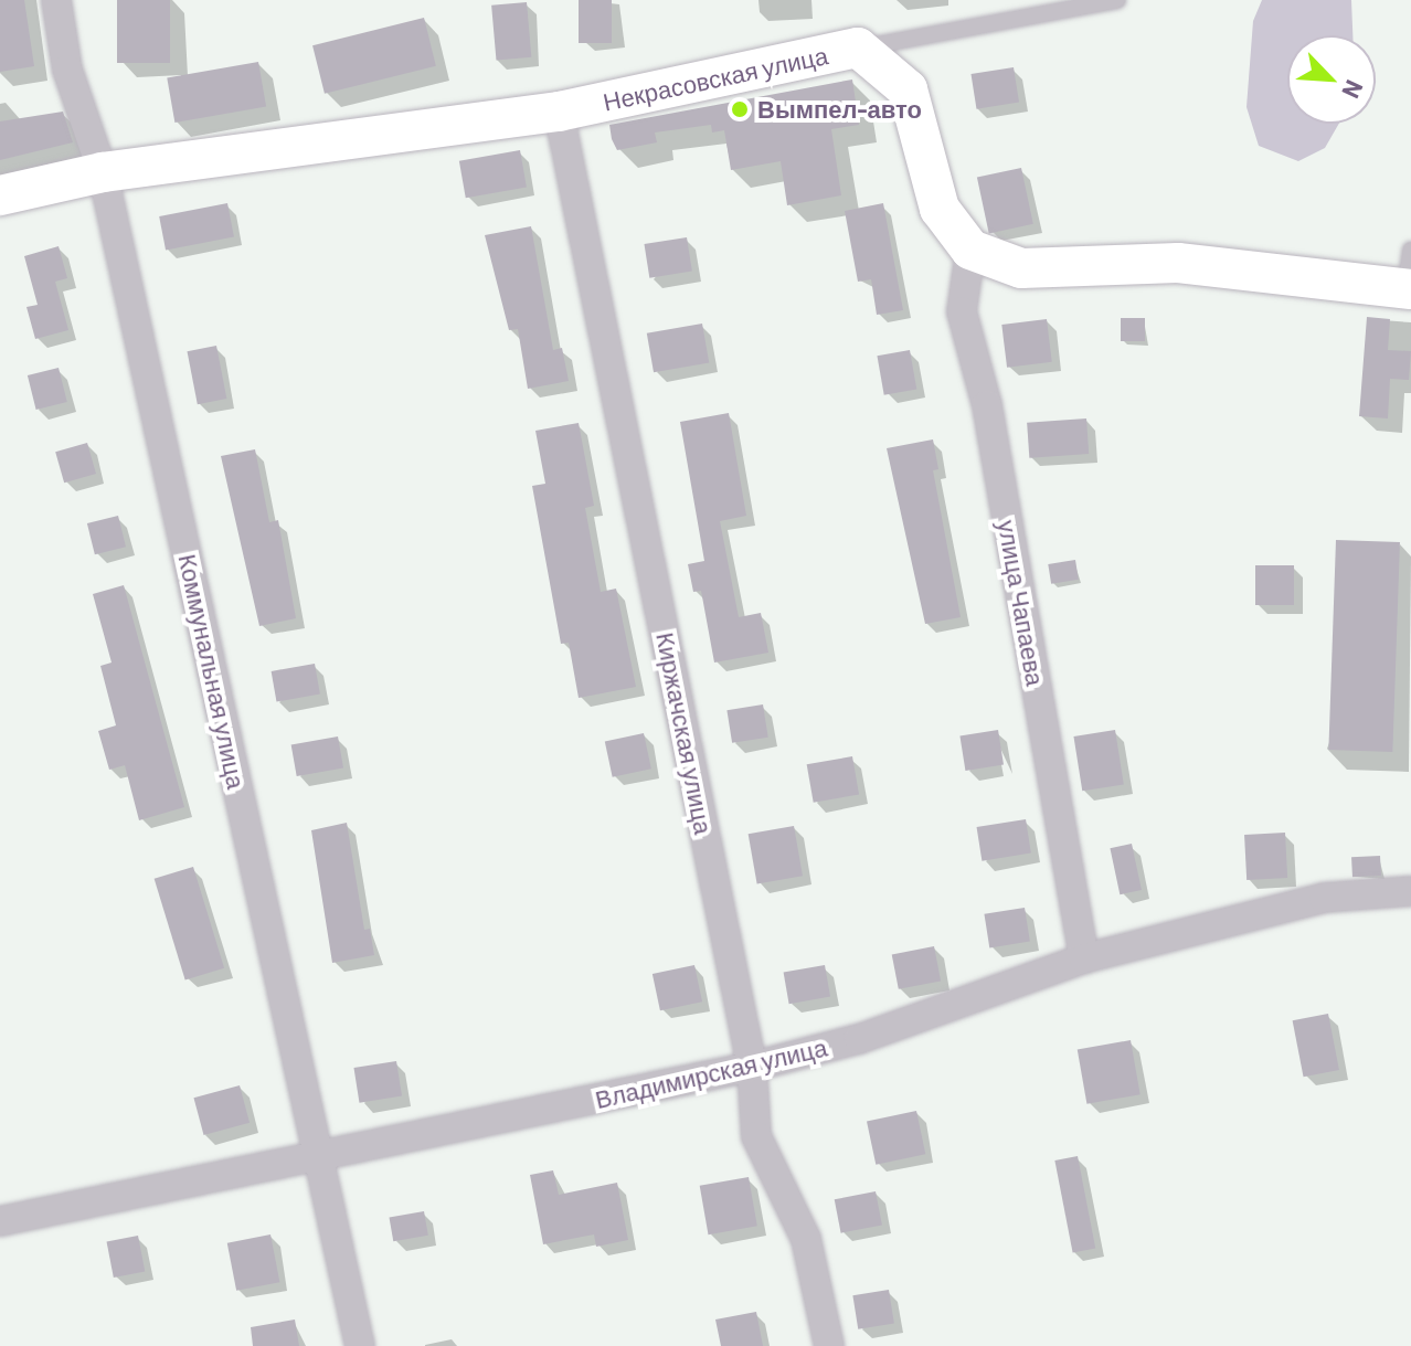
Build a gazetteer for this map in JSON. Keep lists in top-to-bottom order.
{
  "streets": {
    "street": [
      "Некрасовская улица",
      "улица Чапаева",
      "Коммунальная улица",
      "Киржачская улица",
      "Владимирская улица"
    ]
  },
  "crossings": [
    ["Некрасовская улица", "улица Чапаева"],
    ["Некрасовская улица", "Коммунальная улица"],
    ["Некрасовская улица", "Киржачская улица"],
    ["улица Чапаева", "Владимирская улица"],
    ["Коммунальная улица", "Владимирская улица"],
    ["Киржачская улица", "Владимирская улица"]
  ],
  "places": ["Вымпел-авто"],
  "north": "bottom right"
}
